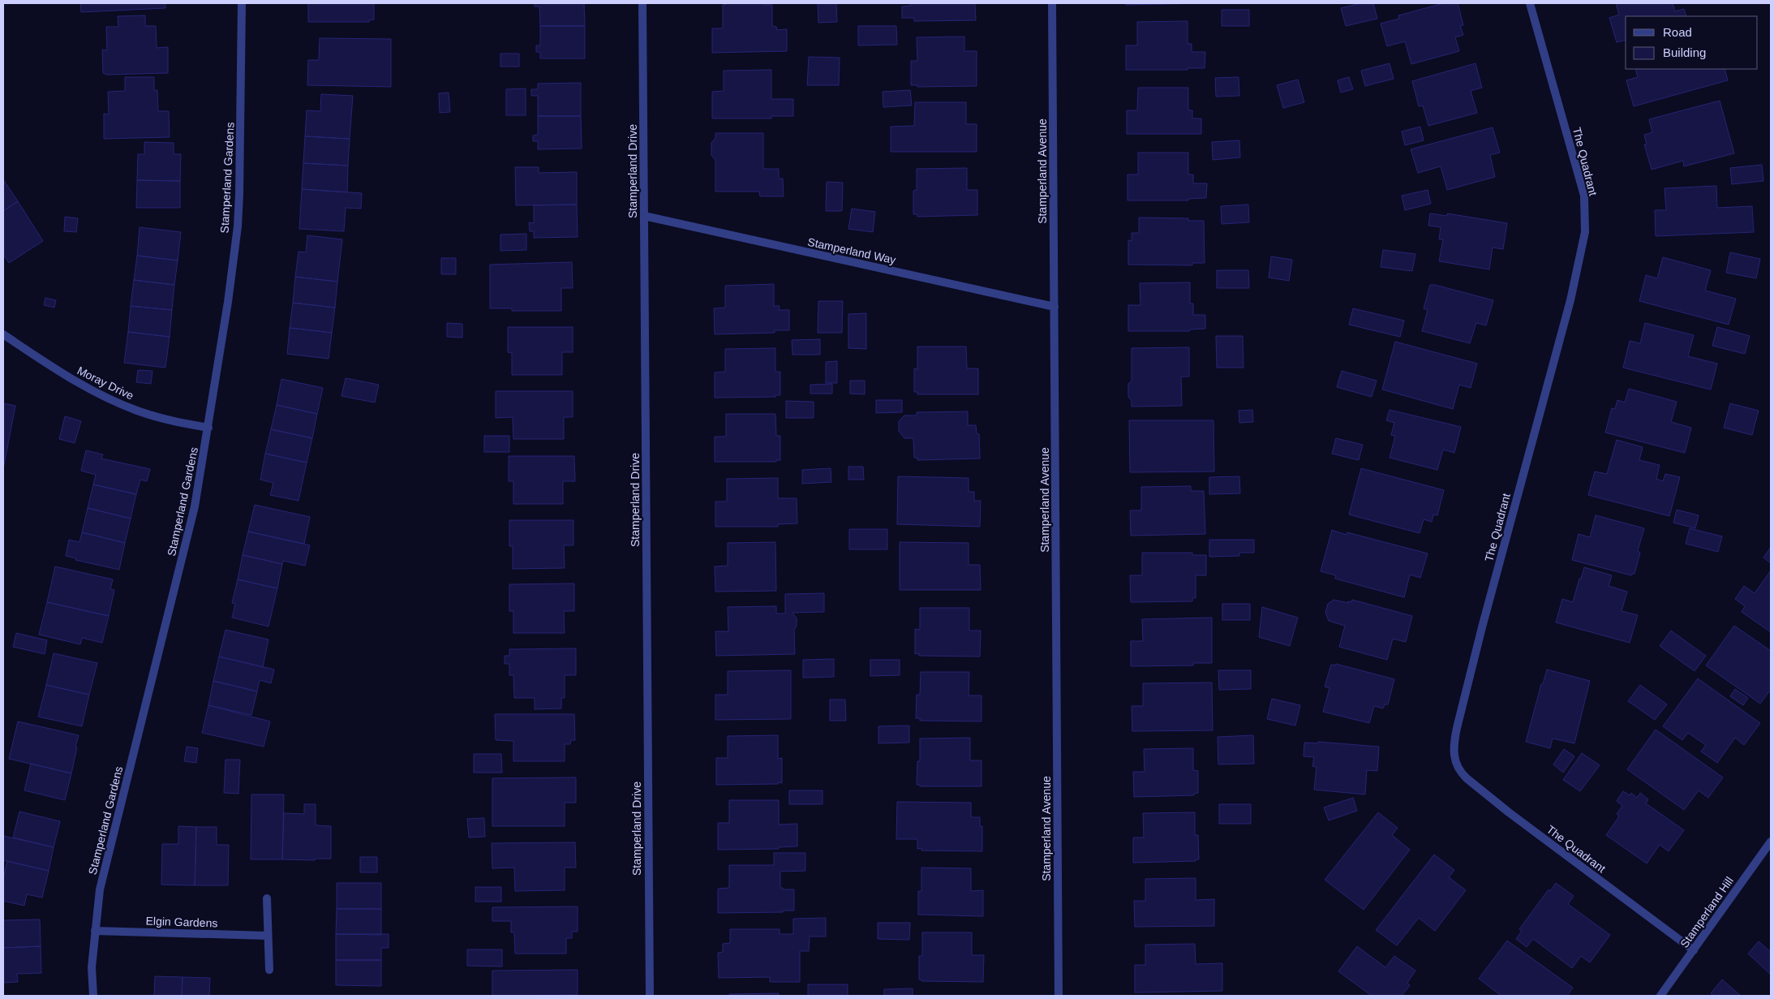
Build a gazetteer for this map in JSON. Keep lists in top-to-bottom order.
{
  "streets": {
    "street": [
      "The Quadrant",
      "Stamperland Drive",
      "Stamperland Avenue",
      "Stamperland Gardens",
      "Stamperland Way",
      "Moray Drive",
      "Stamperland Hill",
      "Elgin Gardens"
    ]
  },
  "crossings": [
    ["The Quadrant", "Stamperland Hill"],
    ["Stamperland Drive", "Stamperland Way"],
    ["Stamperland Avenue", "Stamperland Way"],
    ["Stamperland Gardens", "Moray Drive"],
    ["Stamperland Gardens", "Elgin Gardens"]
  ],
  "legend": ["Road", "Building"]
}
